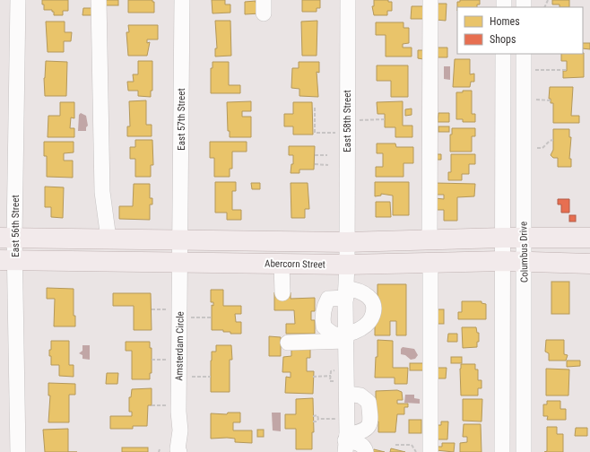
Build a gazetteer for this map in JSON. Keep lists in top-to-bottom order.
{
  "streets": {
    "main road": ["Abercorn Street"],
    "street": [
      "East 57th Street",
      "East 58th Street",
      "East 56th Street",
      "Columbus Drive",
      "Amsterdam Circle"
    ]
  },
  "crossings": [
    ["East 57th Street", "Amsterdam Circle"],
    ["East 56th Street", "Abercorn Street"],
    ["Columbus Drive", "Abercorn Street"],
    ["Abercorn Street", "Amsterdam Circle"]
  ],
  "legend": ["Homes", "Shops"]
}
